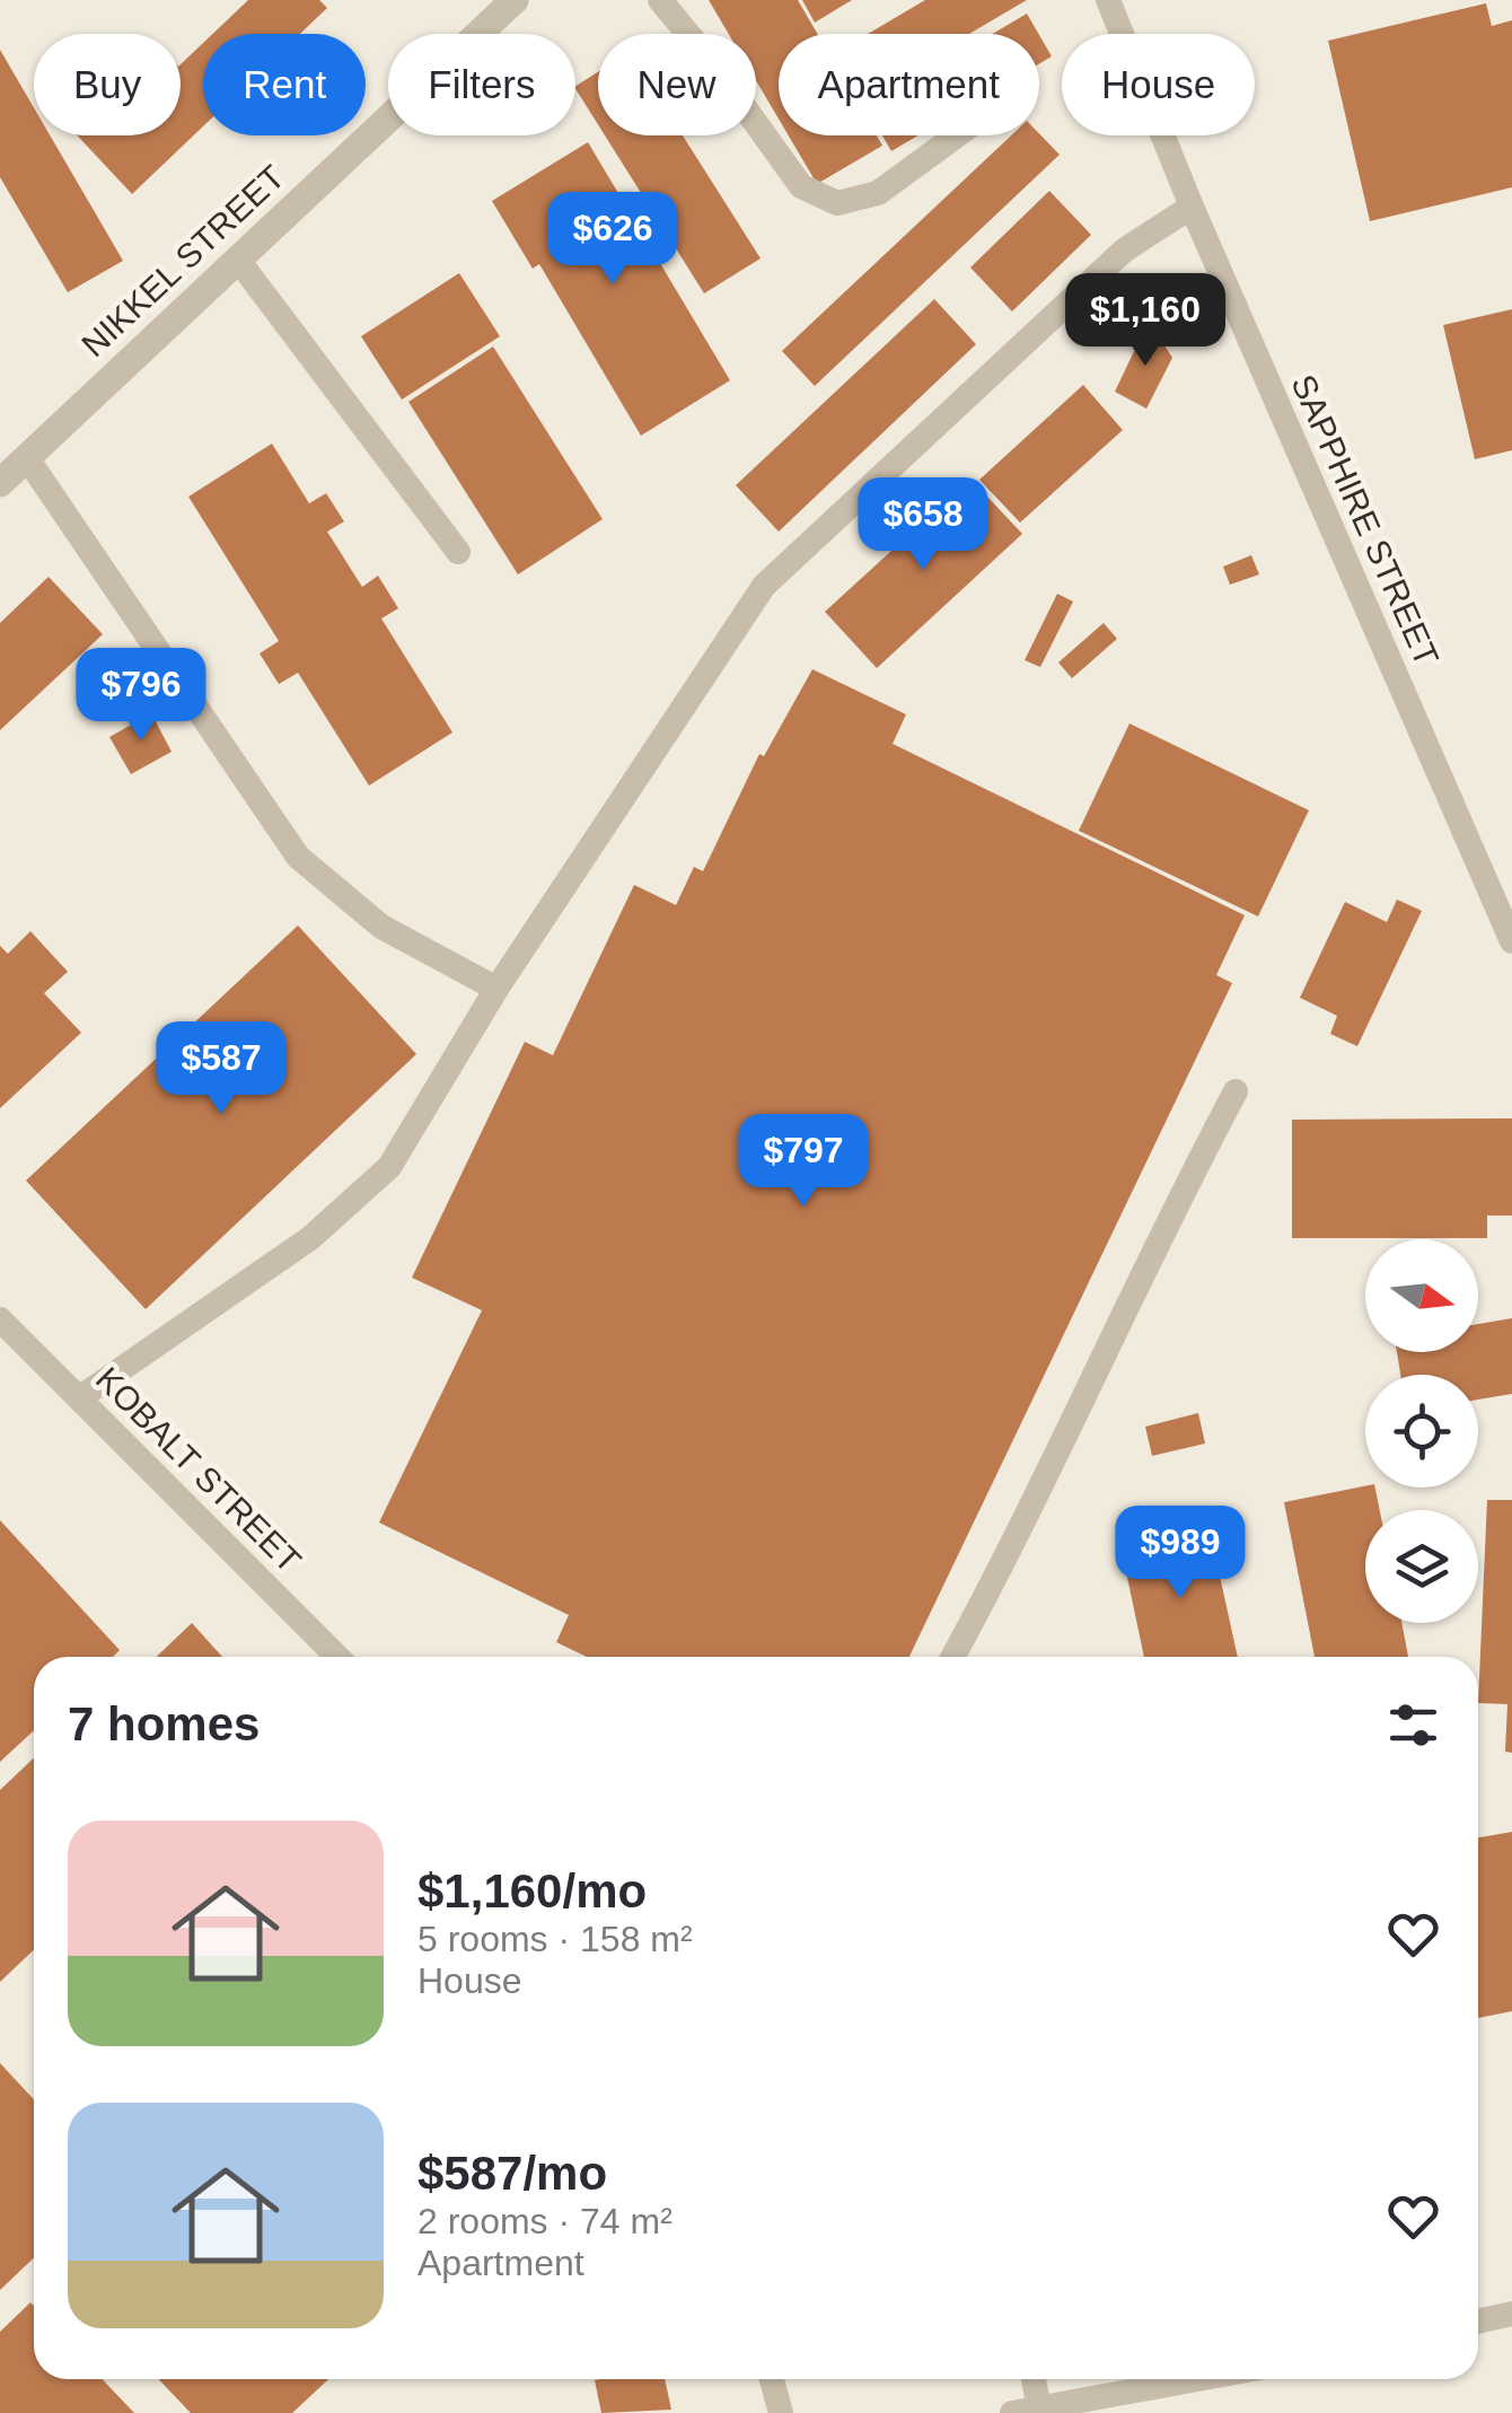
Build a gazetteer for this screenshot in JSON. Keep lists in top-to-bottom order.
{
  "streets": {
    "street": ["NIKKEL STREET"],
    "lane": ["SAPPHIRE STREET", "KOBALT STREET"]
  },
  "north": "right",
  "page": {
    "chip": [
      "Buy",
      "Rent",
      "Filters",
      "New",
      "Apartment",
      "House"
    ],
    "price": [
      "$626",
      "$1,160",
      "$658",
      "$796",
      "$587",
      "$797",
      "$989"
    ],
    "heading": "7 homes",
    "list": [
      {
        "name": "$1,160/mo",
        "note": "5 rooms · 158 m² · House"
      },
      {
        "name": "$587/mo",
        "note": "2 rooms · 74 m² · Apartment"
      }
    ]
  }
}
